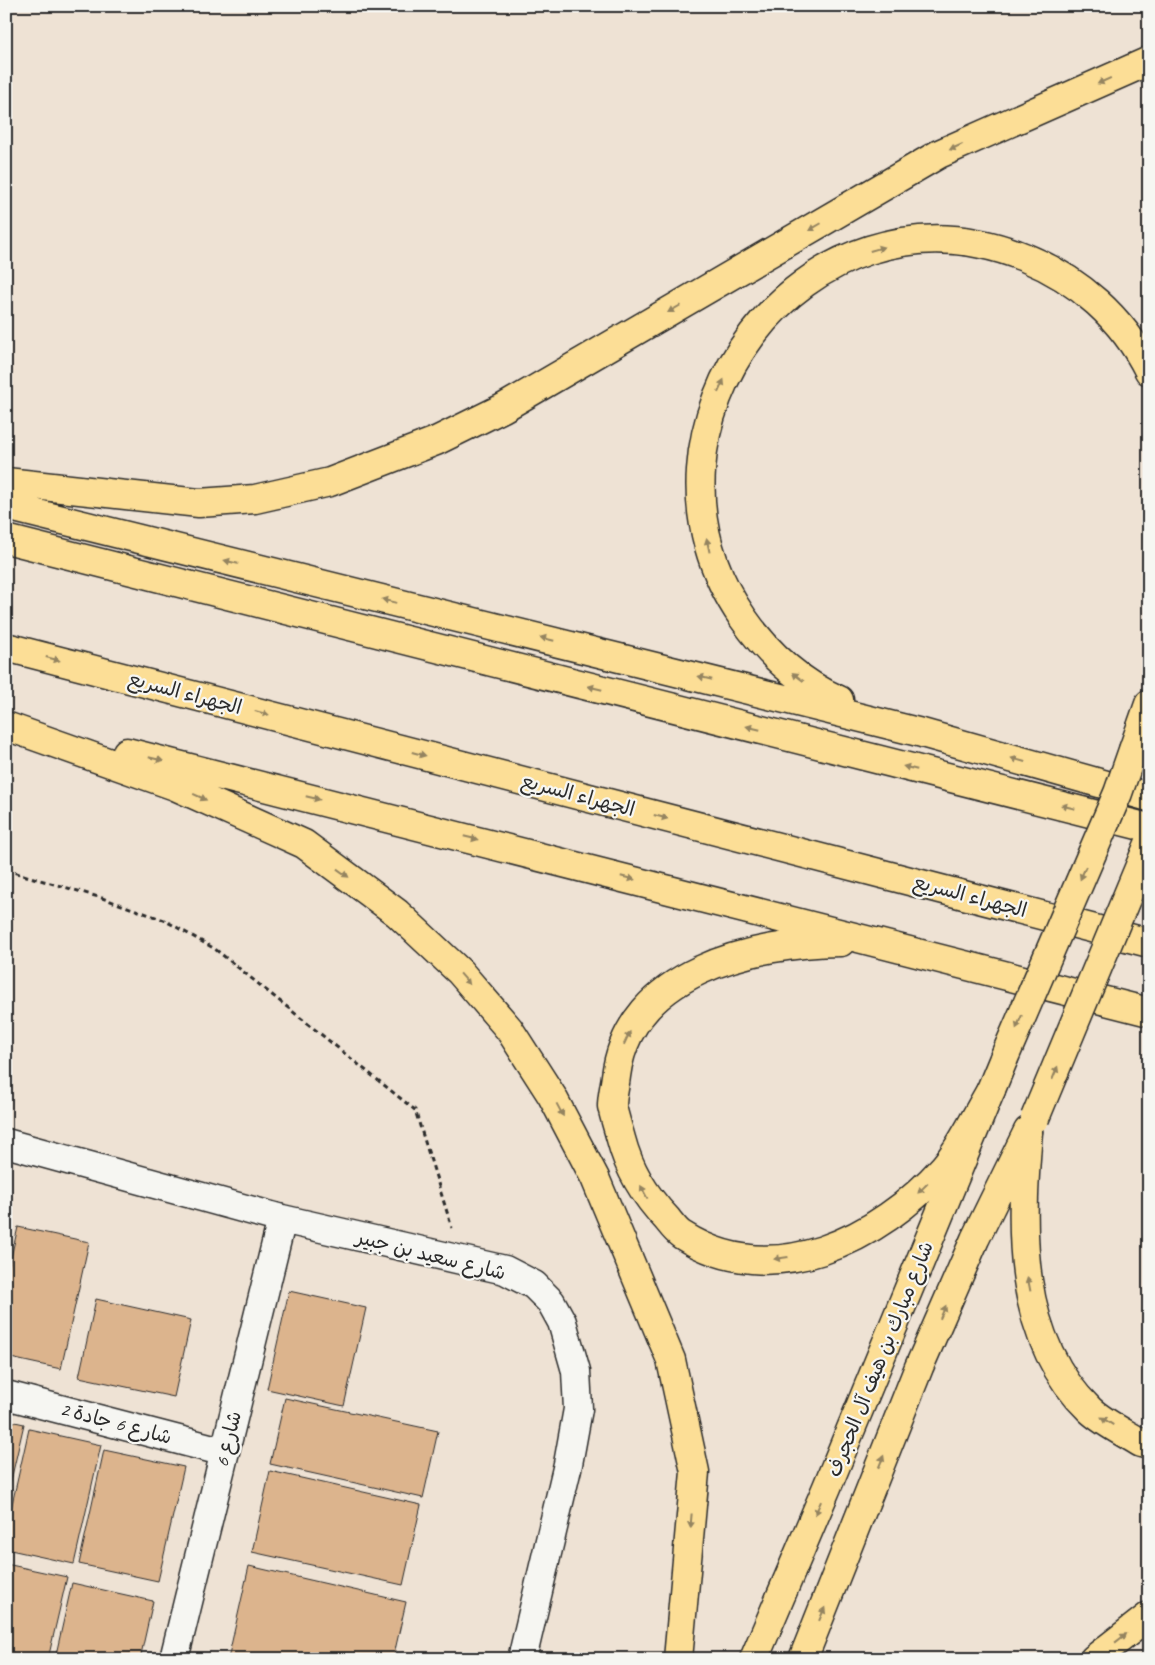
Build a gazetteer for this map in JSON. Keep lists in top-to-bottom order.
{
  "streets": {
    "main road": ["الجهراء السريع", "شارع مبارك بن هيف آل الحجرف"],
    "street": ["شارع سعيد بن جبير", "شارع 6 جادة 2", "شارع 6"]
  },
  "crossings": [
    ["شارع سعيد بن جبير", "شارع 6"],
    ["شارع 6 جادة 2", "شارع 6"]
  ]
}
